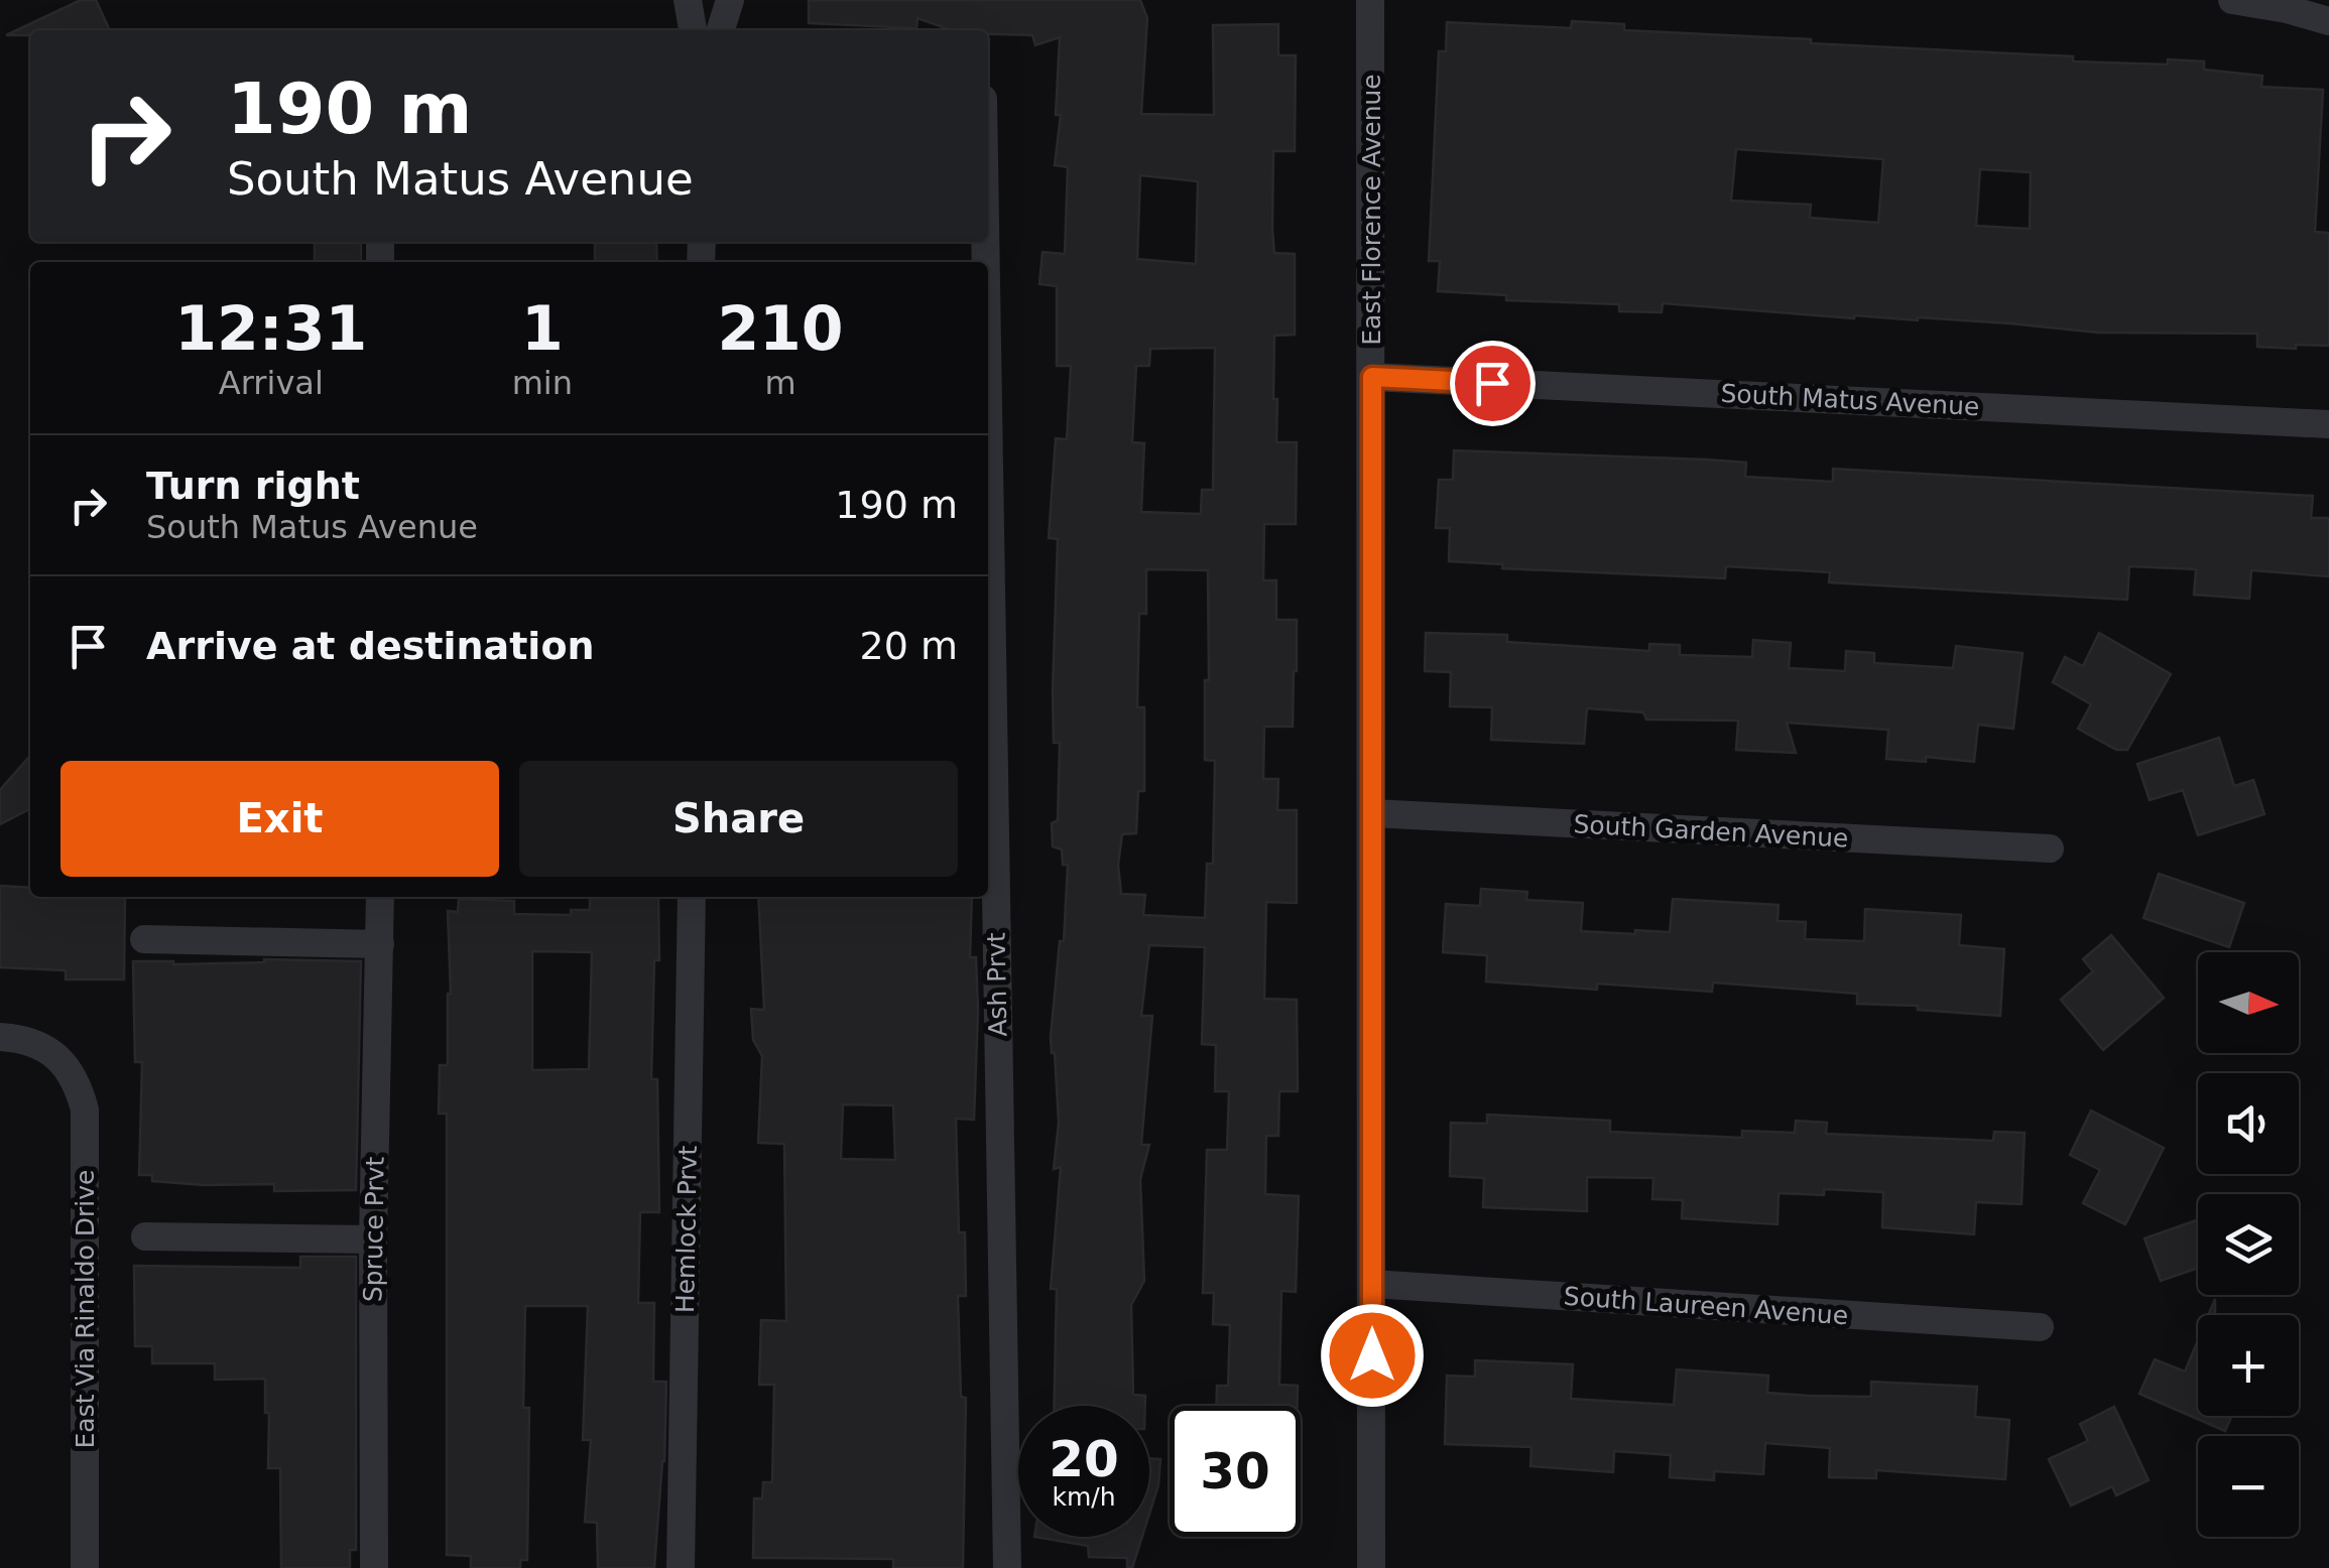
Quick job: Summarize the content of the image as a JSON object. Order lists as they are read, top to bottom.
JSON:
{
  "streets": {
    "street": [
      "East Florence Avenue",
      "South Matus Avenue",
      "South Garden Avenue",
      "Ash Prvt",
      "Spruce Prvt",
      "Hemlock Prvt",
      "South Laureen Avenue",
      "East Via Rinaldo Drive"
    ]
  },
  "crossings": [
    ["East Florence Avenue", "South Matus Avenue"],
    ["East Florence Avenue", "South Garden Avenue"],
    ["East Florence Avenue", "South Laureen Avenue"]
  ],
  "north": "right",
  "page": {
    "turn": ["190 m", "South Matus Avenue"],
    "eta": [
      "12:31",
      "Arrival",
      "1",
      "min",
      "210",
      "m"
    ],
    "list": [
      {
        "name": "Turn right",
        "note": "South Matus Avenue",
        "value": "190 m"
      },
      {
        "name": "Arrive at destination",
        "value": "20 m"
      }
    ],
    "buttons": ["Exit", "Share"],
    "map_buttons": ["+", "−"],
    "speed": "20 km/h",
    "limit": "30"
  }
}
